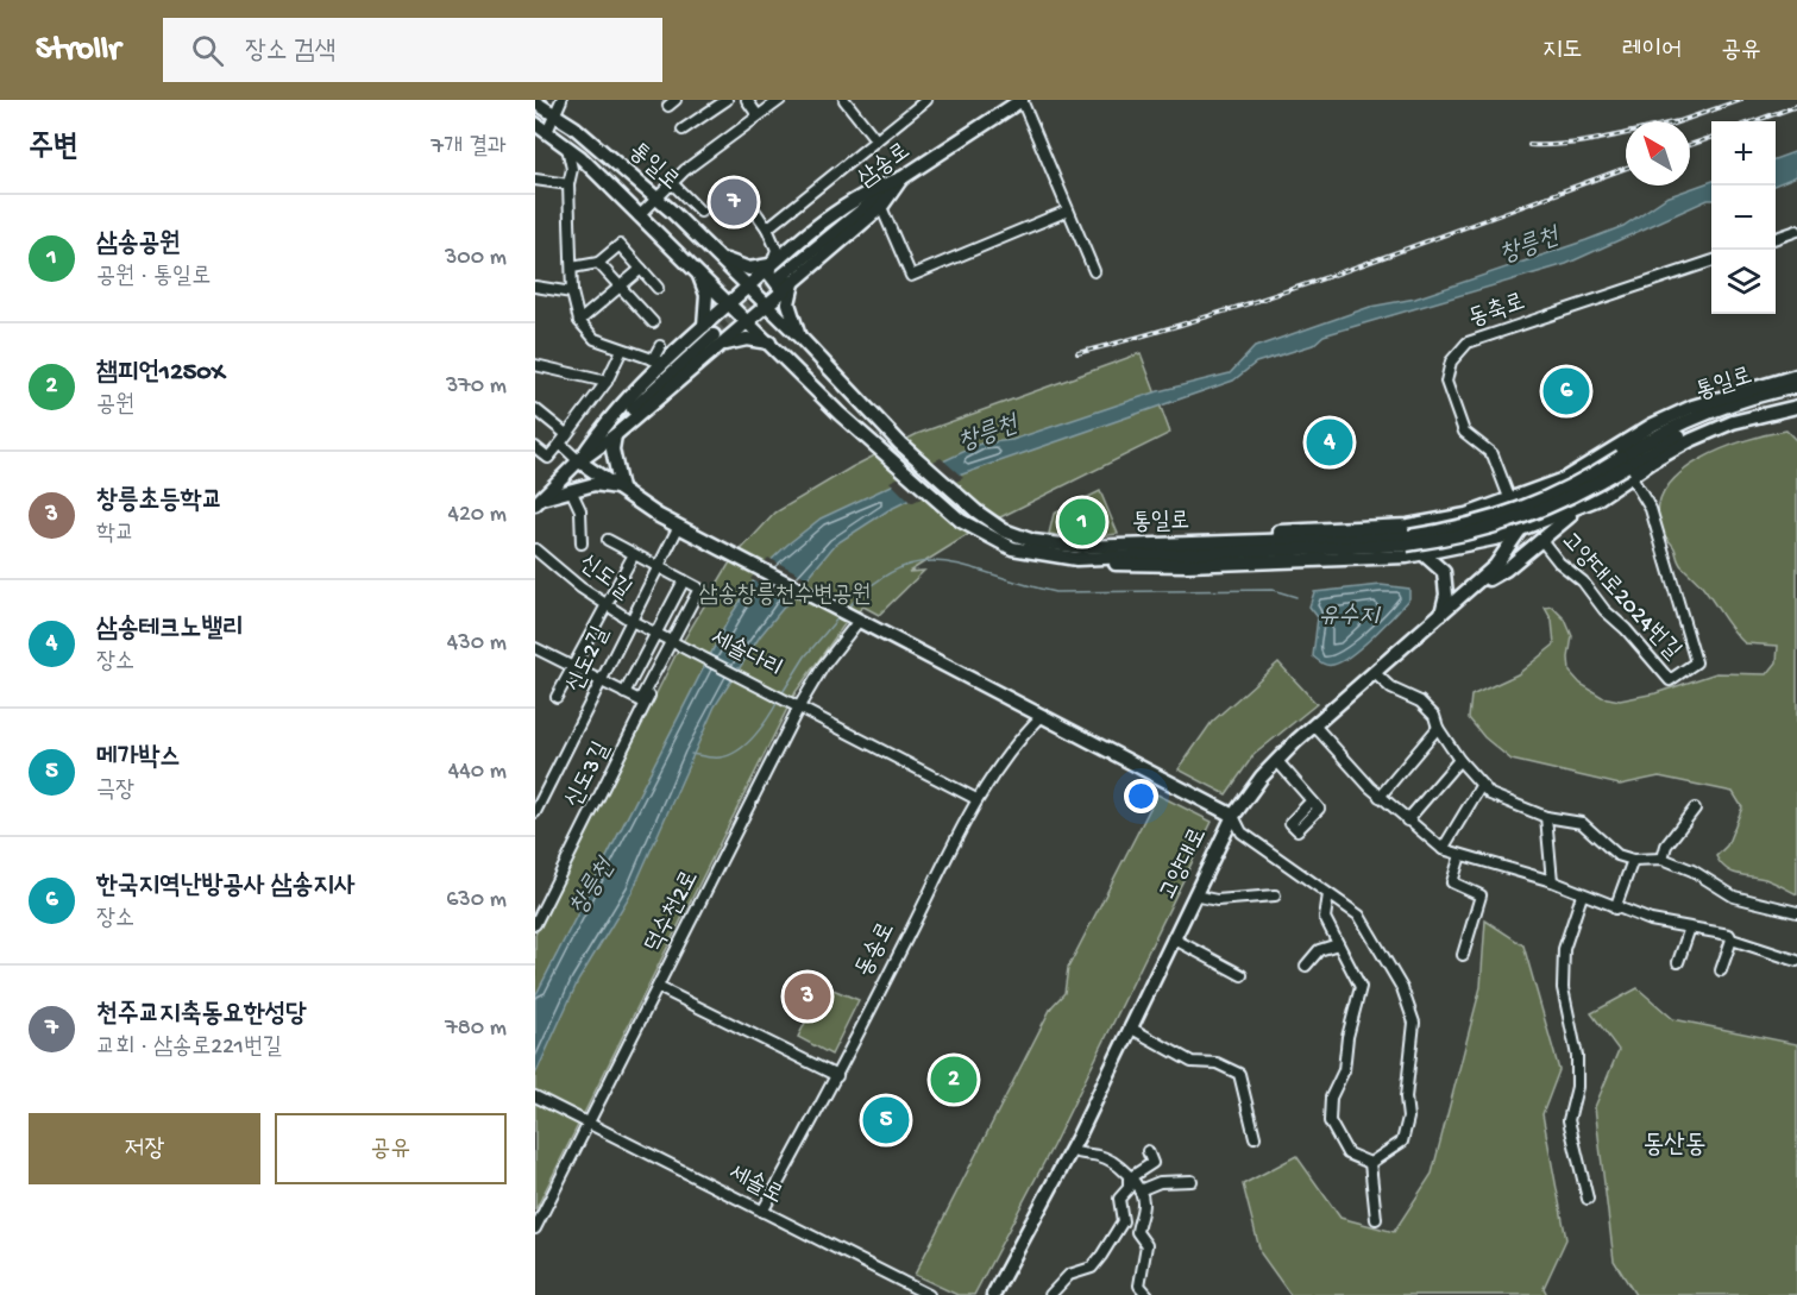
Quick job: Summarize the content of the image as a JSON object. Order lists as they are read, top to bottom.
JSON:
{
  "streets": {
    "main road": ["삼송로", "통일로", "고양대로"],
    "street": [
      "동축로",
      "신도길",
      "고양대로2024번길",
      "세솔다리",
      "신도2길",
      "신도3길",
      "덕수천2로",
      "동송로",
      "세솔로"
    ]
  },
  "crossings": [
    ["신도길", "세솔다리"],
    ["신도길", "신도2길"],
    ["신도길", "신도3길"],
    ["세솔다리", "신도3길"],
    ["세솔다리", "덕수천2로"],
    ["세솔다리", "동송로"],
    ["덕수천2로", "세솔로"],
    ["동송로", "세솔로"]
  ],
  "districts": ["동산동"],
  "water": ["창릉천", "유수지"],
  "parks": ["삼송창릉천수변공원"],
  "north": "top left",
  "page": {
    "header": "Strollr",
    "search": "장소 검색",
    "nav": ["지도", "레이어", "공유"],
    "heading": ["주변", "7개 결과"],
    "map_buttons": ["+", "−"],
    "pins": [
      "7",
      "6",
      "4",
      "1",
      "3",
      "2",
      "5"
    ],
    "list": [
      {
        "mark": "1",
        "name": "삼송공원",
        "note": "공원 · 통일로",
        "value": "300 m"
      },
      {
        "mark": "2",
        "name": "챔피언1250X",
        "note": "공원",
        "value": "370 m"
      },
      {
        "mark": "3",
        "name": "창릉초등학교",
        "note": "학교",
        "value": "420 m"
      },
      {
        "mark": "4",
        "name": "삼송테크노밸리",
        "note": "장소",
        "value": "430 m"
      },
      {
        "mark": "5",
        "name": "메가박스",
        "note": "극장",
        "value": "440 m"
      },
      {
        "mark": "6",
        "name": "한국지역난방공사 삼송지사",
        "note": "장소",
        "value": "630 m"
      },
      {
        "mark": "7",
        "name": "천주교지축동요한성당",
        "note": "교회 · 삼송로221번길",
        "value": "780 m"
      }
    ],
    "buttons": ["저장", "공유"]
  }
}
